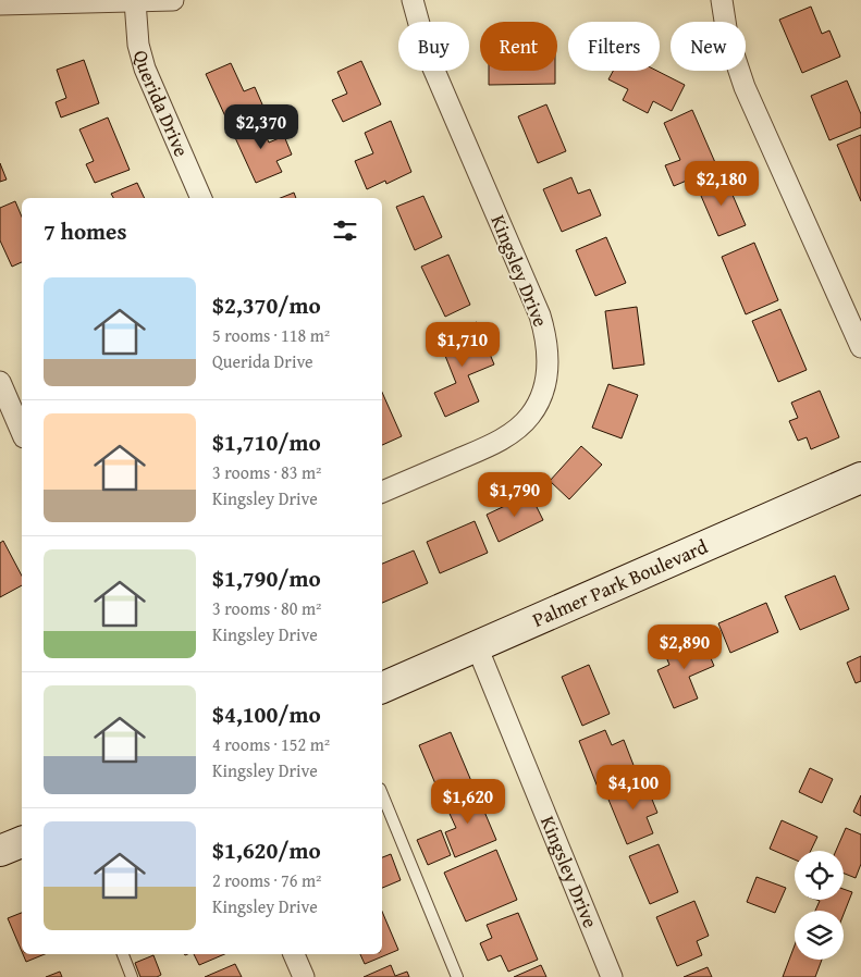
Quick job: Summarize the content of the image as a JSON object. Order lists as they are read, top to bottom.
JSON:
{
  "streets": {
    "main road": ["Palmer Park Boulevard"],
    "street": ["Querida Drive", "Kingsley Drive"]
  },
  "crossings": [
    ["Kingsley Drive", "Palmer Park Boulevard"]
  ],
  "page": {
    "chip": [
      "Buy",
      "Rent",
      "Filters",
      "New"
    ],
    "price": [
      "$2,370",
      "$2,180",
      "$1,710",
      "$1,790",
      "$2,890",
      "$4,100",
      "$1,620"
    ],
    "heading": "7 homes",
    "list": [
      {
        "name": "$2,370/mo",
        "note": "5 rooms · 118 m² · Querida Drive"
      },
      {
        "name": "$1,710/mo",
        "note": "3 rooms · 83 m² · Kingsley Drive"
      },
      {
        "name": "$1,790/mo",
        "note": "3 rooms · 80 m² · Kingsley Drive"
      },
      {
        "name": "$4,100/mo",
        "note": "4 rooms · 152 m² · Kingsley Drive"
      },
      {
        "name": "$1,620/mo",
        "note": "2 rooms · 76 m² · Kingsley Drive"
      }
    ]
  }
}
